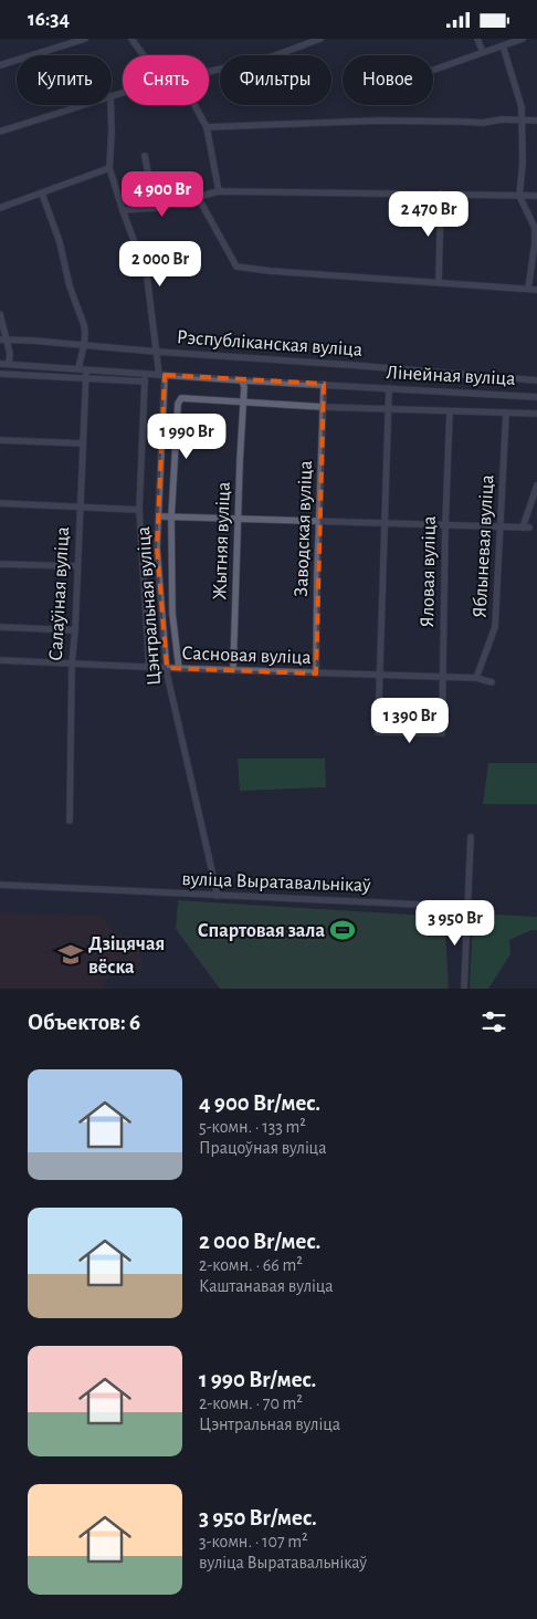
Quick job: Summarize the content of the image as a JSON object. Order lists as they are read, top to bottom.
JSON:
{
  "streets": {
    "street": [
      "Рэспубліканская вуліца",
      "Лінейная вуліца",
      "Заводская вуліца",
      "Жытняя вуліца",
      "Яблыневая вуліца",
      "Яловая вуліца",
      "Салаўіная вуліца",
      "Цэнтральная вуліца",
      "Сасновая вуліца",
      "вуліца Выратавальнікаў"
    ]
  },
  "crossings": [
    ["Рэспубліканская вуліца", "Цэнтральная вуліца"],
    ["Лінейная вуліца", "Заводская вуліца"],
    ["Лінейная вуліца", "Жытняя вуліца"],
    ["Лінейная вуліца", "Салаўіная вуліца"],
    ["Лінейная вуліца", "Цэнтральная вуліца"],
    ["Заводская вуліца", "Сасновая вуліца"],
    ["Жытняя вуліца", "Сасновая вуліца"],
    ["Яблыневая вуліца", "Сасновая вуліца"],
    ["Яловая вуліца", "Сасновая вуліца"],
    ["Салаўіная вуліца", "Цэнтральная вуліца"],
    ["Салаўіная вуліца", "Сасновая вуліца"],
    ["Цэнтральная вуліца", "Сасновая вуліца"],
    ["Цэнтральная вуліца", "вуліца Выратавальнікаў"]
  ],
  "places": {
    "sports": ["Спартовая зала"],
    "school or university": ["Дзіцячая вёска"]
  },
  "page": {
    "status": "16:34",
    "chip": [
      "Купить",
      "Снять",
      "Фильтры",
      "Новое"
    ],
    "price": [
      "4 900 Br",
      "2 470 Br",
      "2 000 Br",
      "1 990 Br",
      "1 390 Br",
      "3 950 Br"
    ],
    "heading": "Объектов: 6",
    "list": [
      {
        "name": "4 900 Br/мес.",
        "note": "5-комн. · 133 m² · Працоўная вуліца"
      },
      {
        "name": "2 000 Br/мес.",
        "note": "2-комн. · 66 m² · Каштанавая вуліца"
      },
      {
        "name": "1 990 Br/мес.",
        "note": "2-комн. · 70 m² · Цэнтральная вуліца"
      },
      {
        "name": "3 950 Br/мес.",
        "note": "3-комн. · 107 m² · вуліца Выратавальнікаў"
      }
    ]
  }
}
